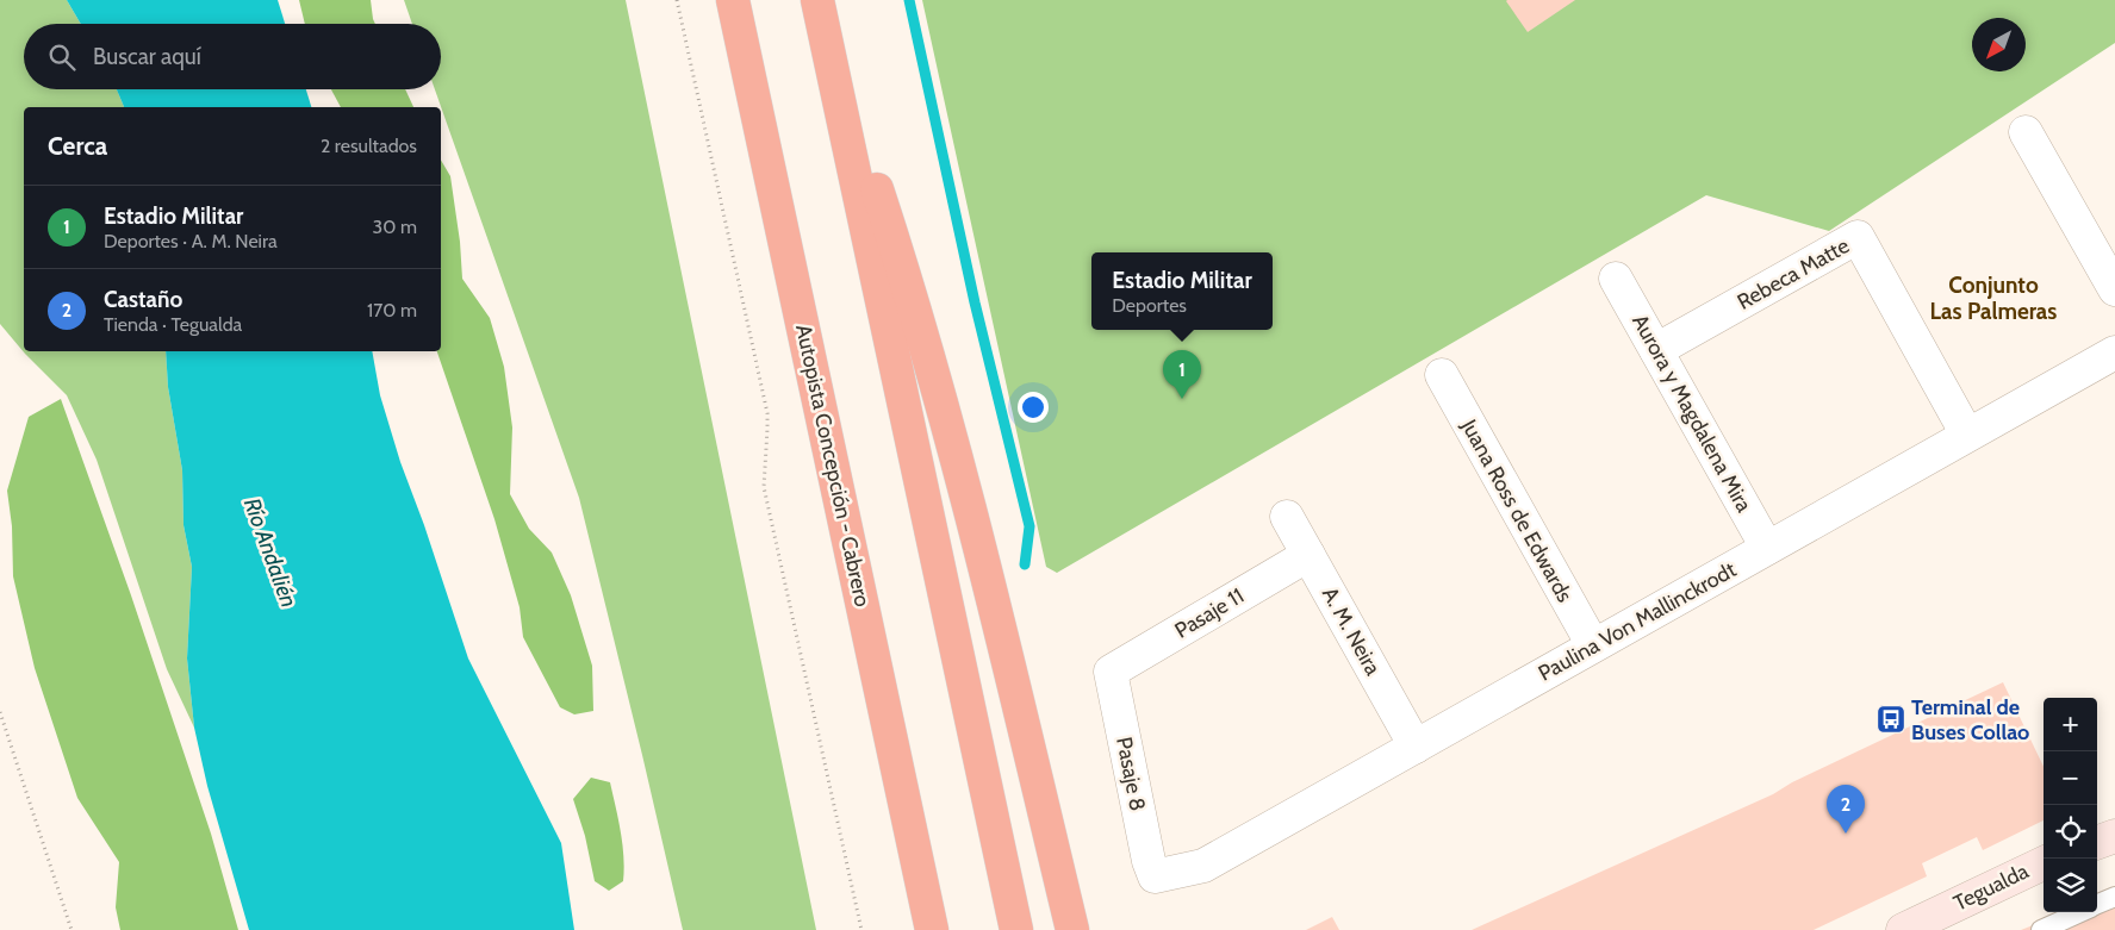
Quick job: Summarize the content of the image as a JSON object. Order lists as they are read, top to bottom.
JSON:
{
  "streets": {
    "highway": ["Autopista Concepción - Cabrero"],
    "street": [
      "Rebeca Matte",
      "Aurora y Magdalena Mira",
      "Juana Ross de Edwards",
      "Pasaje 11",
      "Paulina Von Mallinckrodt",
      "A. M. Neira",
      "Pasaje 8",
      "Tegualda"
    ]
  },
  "crossings": [
    ["Rebeca Matte", "Aurora y Magdalena Mira"],
    ["Rebeca Matte", "Paulina Von Mallinckrodt"],
    ["Aurora y Magdalena Mira", "Paulina Von Mallinckrodt"],
    ["Juana Ross de Edwards", "Paulina Von Mallinckrodt"],
    ["Pasaje 11", "A. M. Neira"],
    ["Pasaje 11", "Pasaje 8"],
    ["Paulina Von Mallinckrodt", "A. M. Neira"],
    ["Paulina Von Mallinckrodt", "Pasaje 8"]
  ],
  "districts": ["Conjunto Las Palmeras"],
  "water": ["Río Andalién"],
  "places": {
    "bus stop": ["Terminal de Buses Collao"]
  },
  "north": "bottom left",
  "page": {
    "search": "Buscar aquí",
    "heading": ["Cerca", "2 resultados"],
    "list": [
      {
        "mark": "1",
        "name": "Estadio Militar",
        "note": "Deportes · A. M. Neira",
        "value": "30 m"
      },
      {
        "mark": "2",
        "name": "Castaño",
        "note": "Tienda · Tegualda",
        "value": "170 m"
      }
    ],
    "popup": ["Estadio Militar", "Deportes"],
    "pins": ["1", "2"],
    "map_buttons": ["+", "−"]
  }
}
